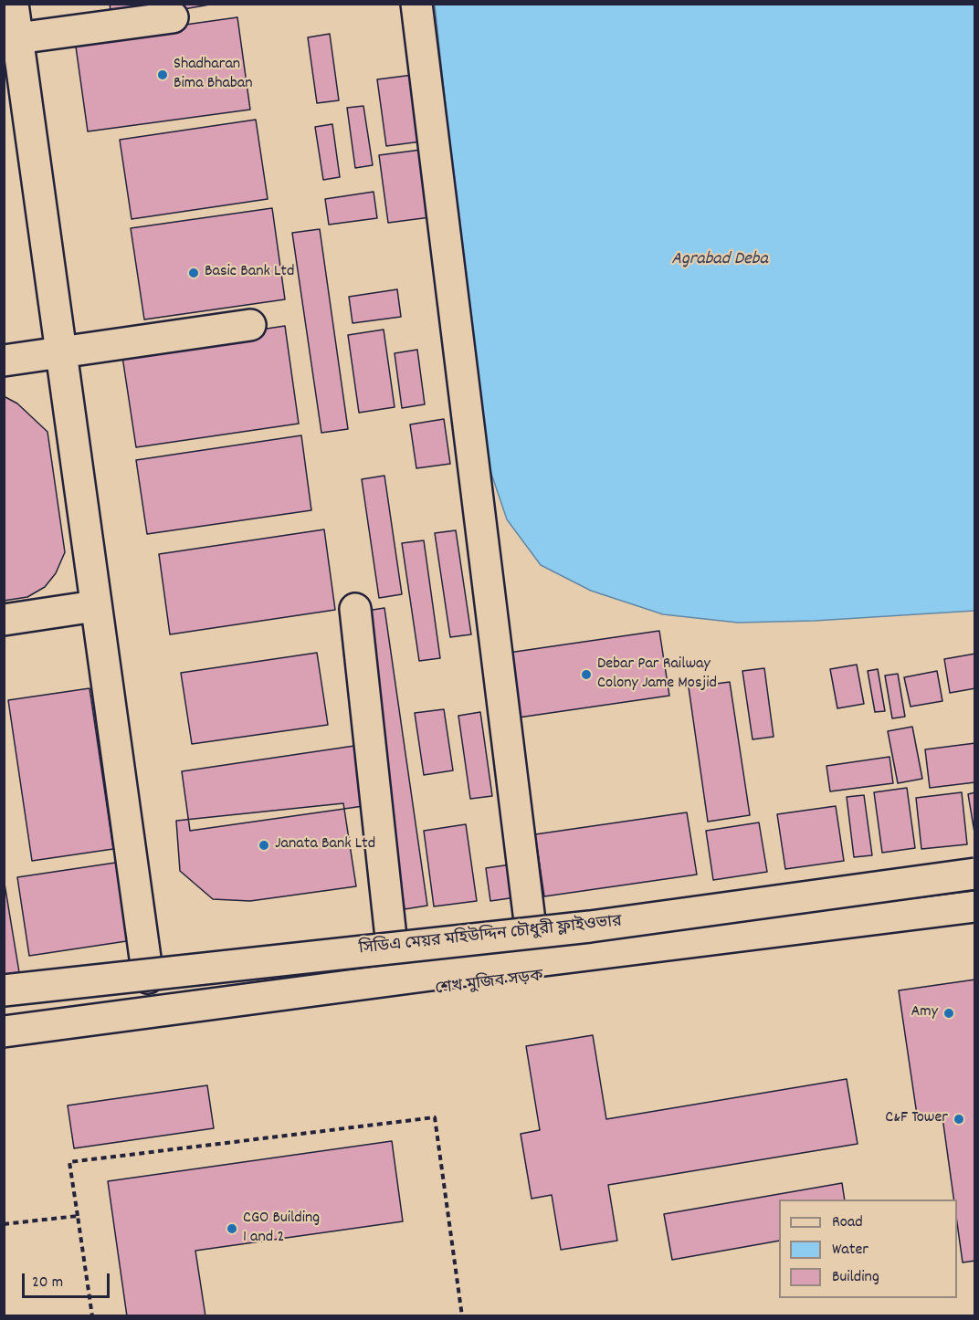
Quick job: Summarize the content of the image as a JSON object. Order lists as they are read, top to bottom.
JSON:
{
  "streets": {
    "main road": ["সিডিএ মেয়র মহিউদ্দিন চৌধুরী ফ্লাইওভার", "শেখ মুজিব সড়ক"]
  },
  "water": ["Agrabad Deba"],
  "places": [
    "Shadharan Bima Bhaban",
    "Basic Bank Ltd",
    "Debar Par Railway Colony Jame Mosjid",
    "Janata Bank Ltd",
    "Amy",
    "C&F Tower",
    "CGO Building 1 and 2"
  ],
  "legend": ["Road", "Water", "Building"],
  "scale_bar": "20 m"
}
